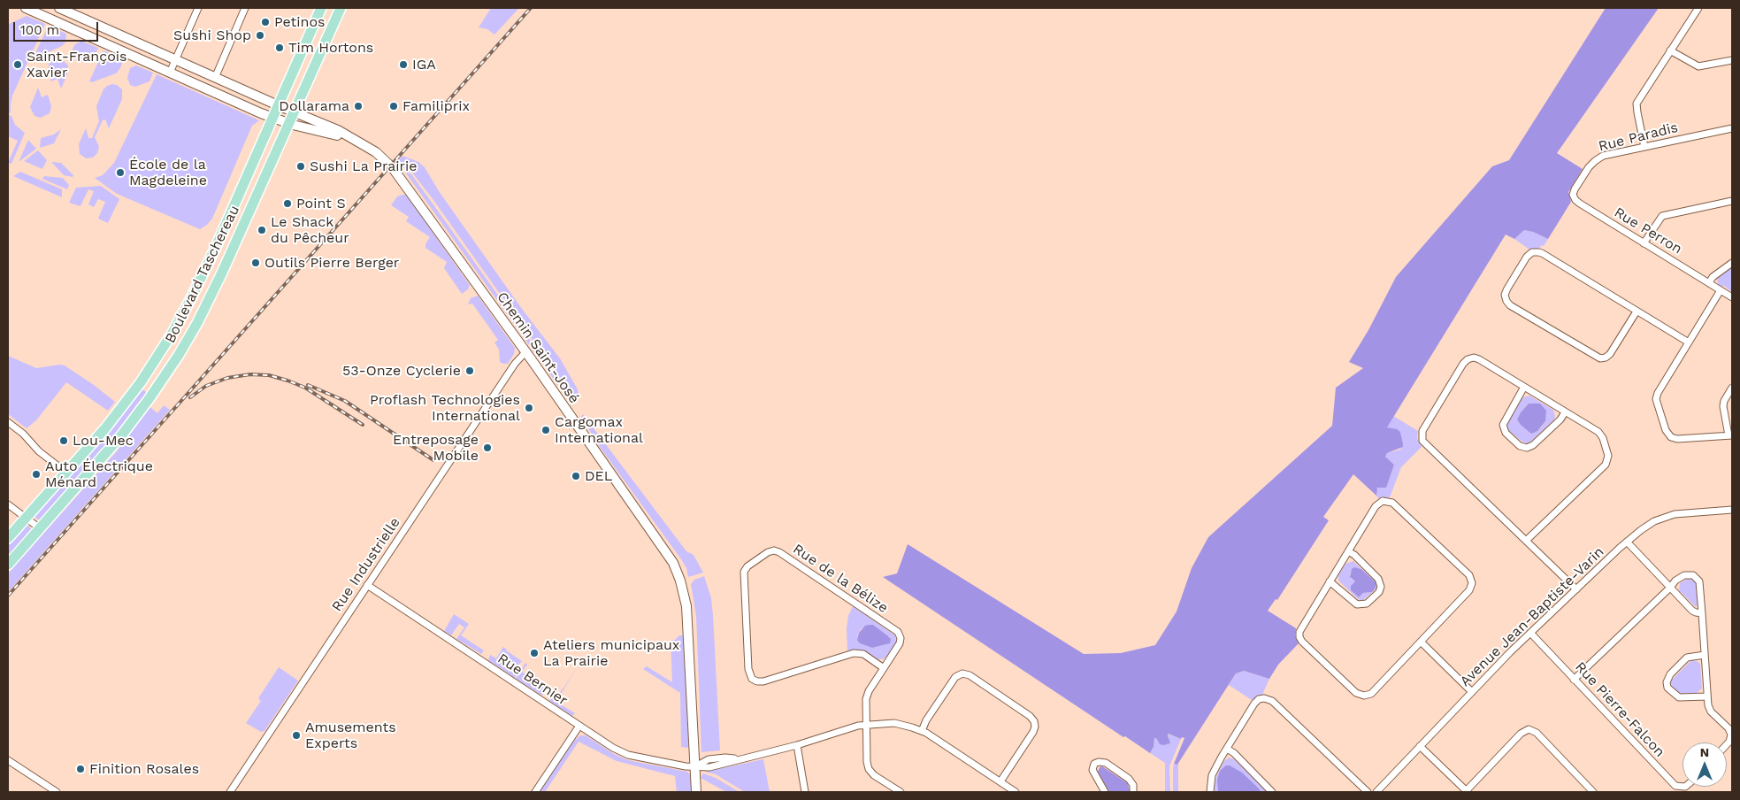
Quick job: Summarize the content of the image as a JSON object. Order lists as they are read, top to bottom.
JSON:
{
  "streets": {
    "main road": ["Boulevard Taschereau"],
    "street": [
      "Rue Paradis",
      "Rue Perron",
      "Chemin Saint-José",
      "Rue Industrielle",
      "Rue de la Bélize",
      "Avenue Jean-Baptiste-Varin",
      "Rue Bernier",
      "Rue Pierre-Falcon"
    ]
  },
  "crossings": [
    ["Rue Paradis", "Rue Perron"],
    ["Boulevard Taschereau", "Chemin Saint-José"],
    ["Chemin Saint-José", "Rue Industrielle"],
    ["Chemin Saint-José", "Rue Bernier"],
    ["Rue Industrielle", "Rue Bernier"],
    ["Rue de la Bélize", "Rue Bernier"],
    ["Avenue Jean-Baptiste-Varin", "Rue Pierre-Falcon"]
  ],
  "places": [
    "Petinos",
    "Sushi Shop",
    "Tim Hortons",
    "Saint-François Xavier",
    "IGA",
    "Dollarama",
    "Familiprix",
    "Sushi La Prairie",
    "École de la Magdeleine",
    "Point S",
    "Le Shack du Pêcheur",
    "Outils Pierre Berger",
    "53-Onze Cyclerie",
    "Proflash Technologies International",
    "Cargomax International",
    "Lou-Mec",
    "Entreposage Mobile",
    "Auto Électrique Ménard",
    "DEL",
    "Ateliers municipaux La Prairie",
    "Amusements Experts",
    "Finition Rosales"
  ],
  "scale_bar": "100 m",
  "north": "top"
}
